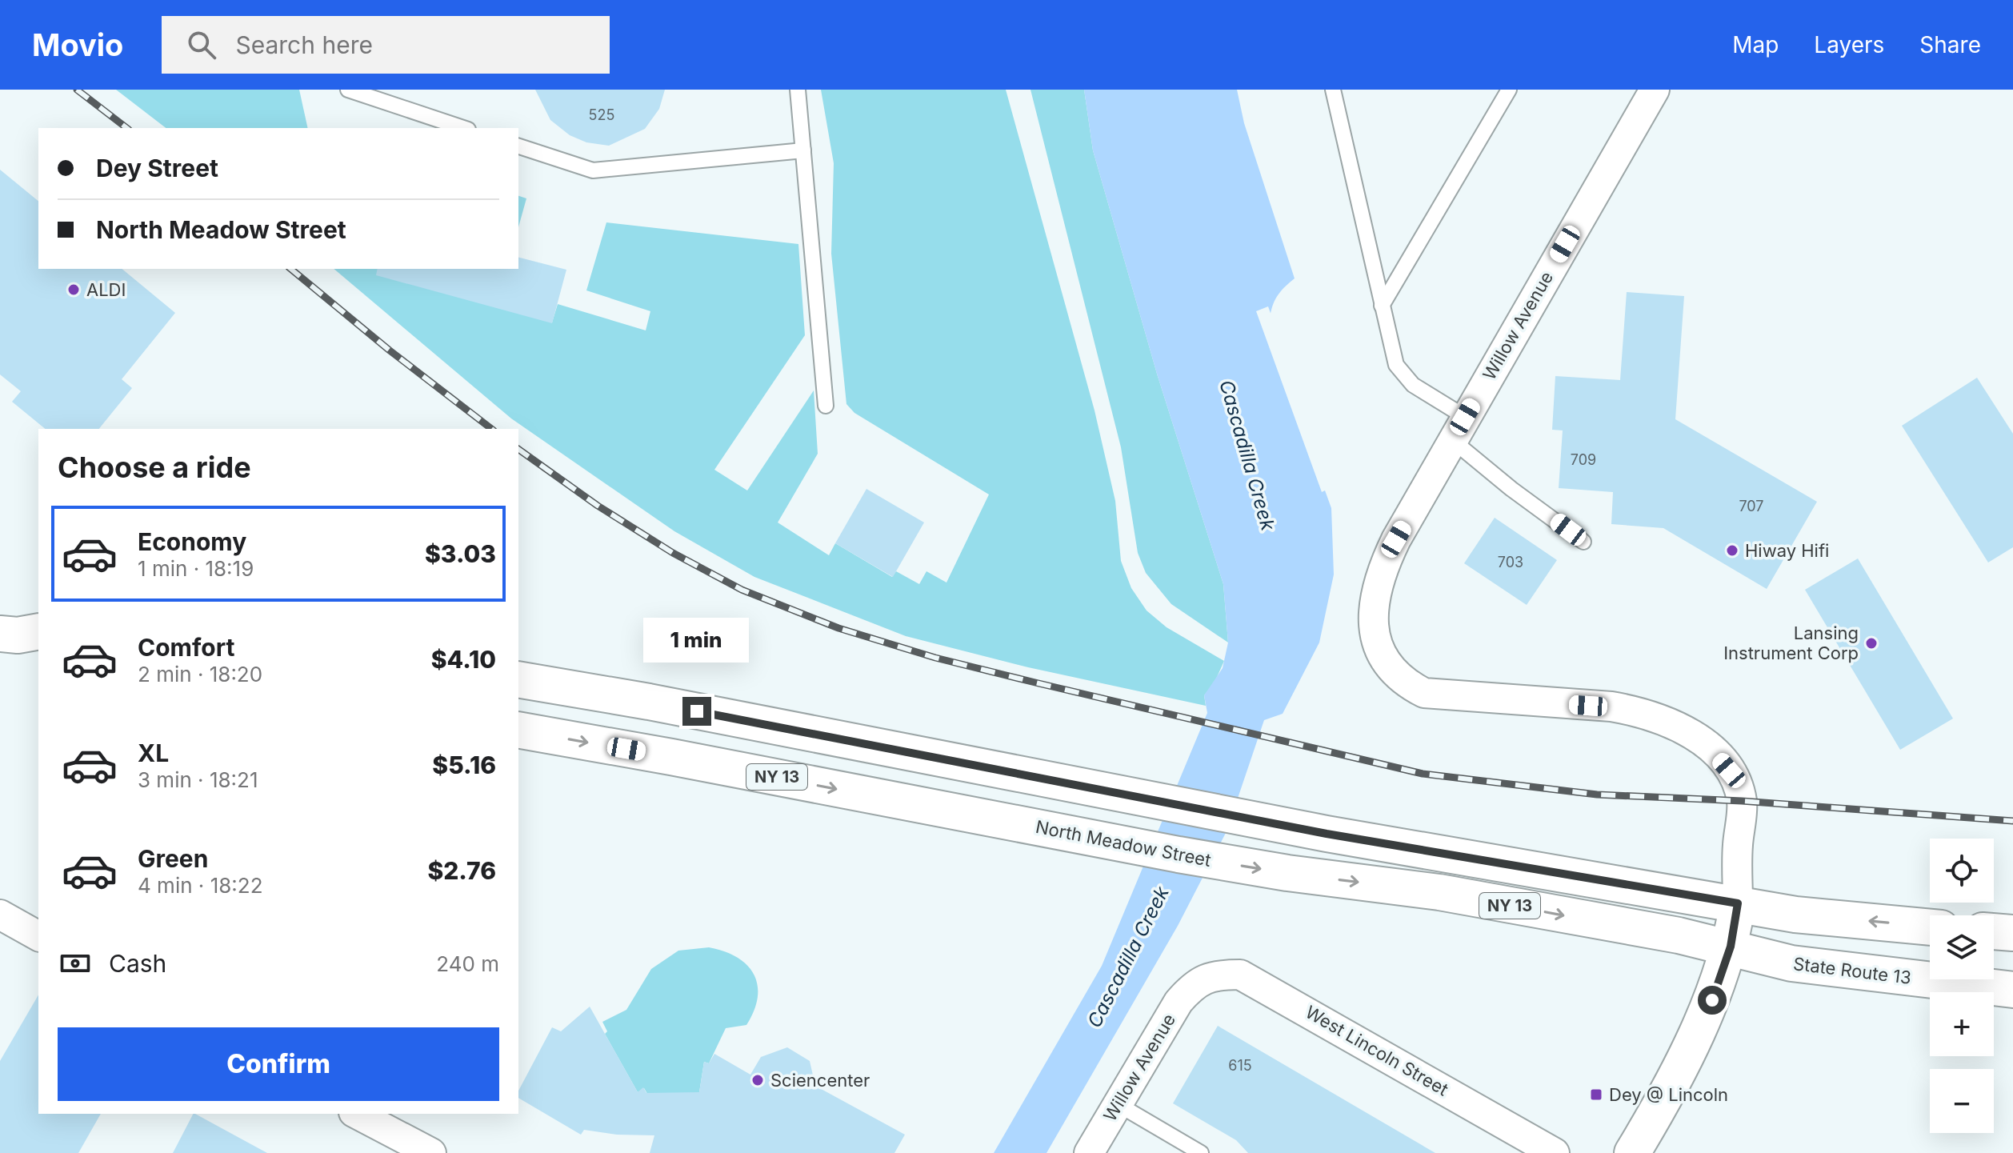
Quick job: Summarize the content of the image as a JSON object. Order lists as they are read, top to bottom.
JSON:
{
  "streets": {
    "main road": ["NY 13", "North Meadow Street", "State Route 13"],
    "street": ["Willow Avenue", "West Lincoln Street"]
  },
  "crossings": [
    ["Willow Avenue", "NY 13"],
    ["Willow Avenue", "West Lincoln Street"],
    ["North Meadow Street", "State Route 13"]
  ],
  "water": ["Cascadilla Creek"],
  "places": {
    "other": [
      "ALDI",
      "Hiway Hifi",
      "Lansing Instrument Corp",
      "Sciencenter"
    ],
    "transit": ["Dey @ Lincoln"]
  },
  "house_numbers": [
    "525",
    "709",
    "707",
    "703",
    "615"
  ],
  "page": {
    "header": "Movio",
    "search": "Search here",
    "nav": ["Map", "Layers", "Share"],
    "banner": ["Dey Street", "North Meadow Street"],
    "heading": "Choose a ride",
    "list": [
      {
        "name": "Economy",
        "note": "1 min · 18:19",
        "value": "$3.03"
      },
      {
        "name": "Comfort",
        "note": "2 min · 18:20",
        "value": "$4.10"
      },
      {
        "name": "XL",
        "note": "3 min · 18:21",
        "value": "$5.16"
      },
      {
        "name": "Green",
        "note": "4 min · 18:22",
        "value": "$2.76"
      }
    ],
    "bubble": "1 min",
    "map_buttons": ["+", "−"],
    "pay": ["Cash", "240 m"],
    "buttons": "Confirm"
  }
}
